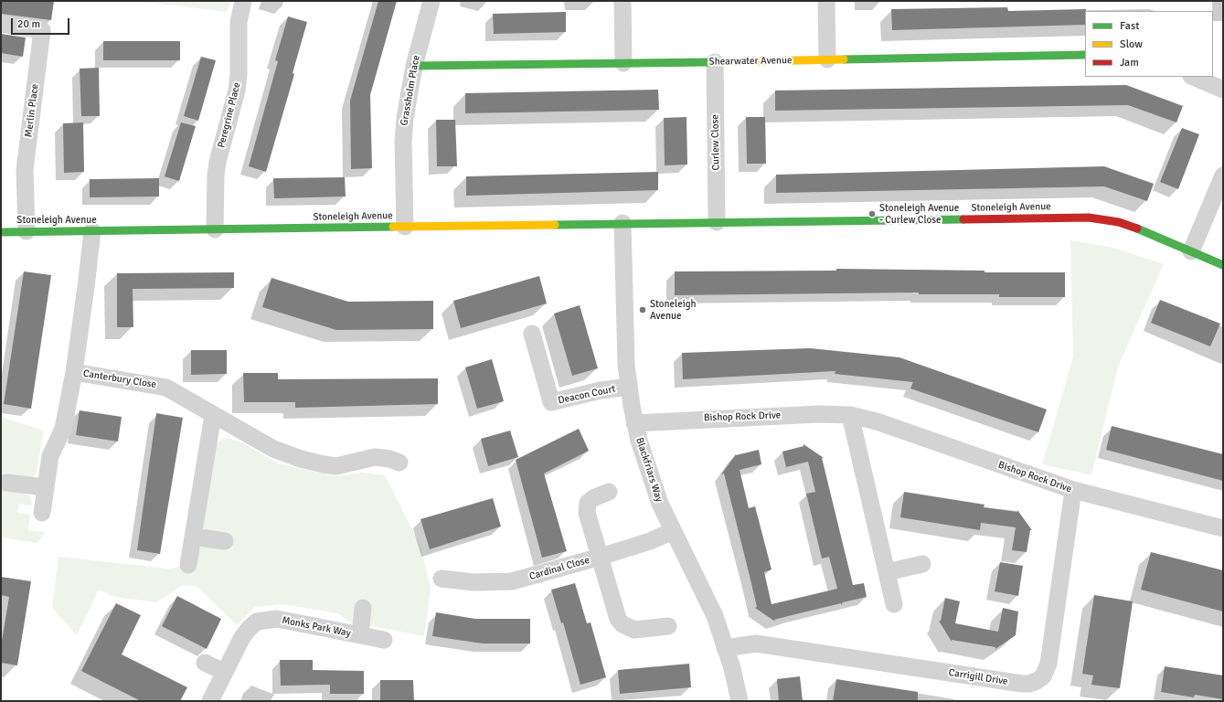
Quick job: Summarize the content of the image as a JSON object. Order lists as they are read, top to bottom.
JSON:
{
  "streets": {
    "street": [
      "Shearwater Avenue",
      "Grassholm Place",
      "Merlin Place",
      "Peregrine Place",
      "Curlew Close",
      "Stoneleigh Avenue",
      "Canterbury Close",
      "Deacon Court",
      "Bishop Rock Drive",
      "Blackfriars Way",
      "Cardinal Close",
      "Monks Park Way",
      "Carrigill Drive"
    ]
  },
  "crossings": [
    ["Shearwater Avenue", "Grassholm Place"],
    ["Shearwater Avenue", "Curlew Close"],
    ["Grassholm Place", "Stoneleigh Avenue"],
    ["Merlin Place", "Stoneleigh Avenue"],
    ["Peregrine Place", "Stoneleigh Avenue"],
    ["Curlew Close", "Stoneleigh Avenue"],
    ["Stoneleigh Avenue", "Canterbury Close"],
    ["Stoneleigh Avenue", "Blackfriars Way"],
    ["Deacon Court", "Blackfriars Way"],
    ["Bishop Rock Drive", "Blackfriars Way"],
    ["Bishop Rock Drive", "Carrigill Drive"],
    ["Blackfriars Way", "Cardinal Close"],
    ["Blackfriars Way", "Carrigill Drive"]
  ],
  "places": ["Stoneleigh Avenue - Curlew Close", "Stoneleigh Avenue"],
  "legend": ["Fast", "Slow", "Jam"],
  "scale_bar": "20 m"
}
